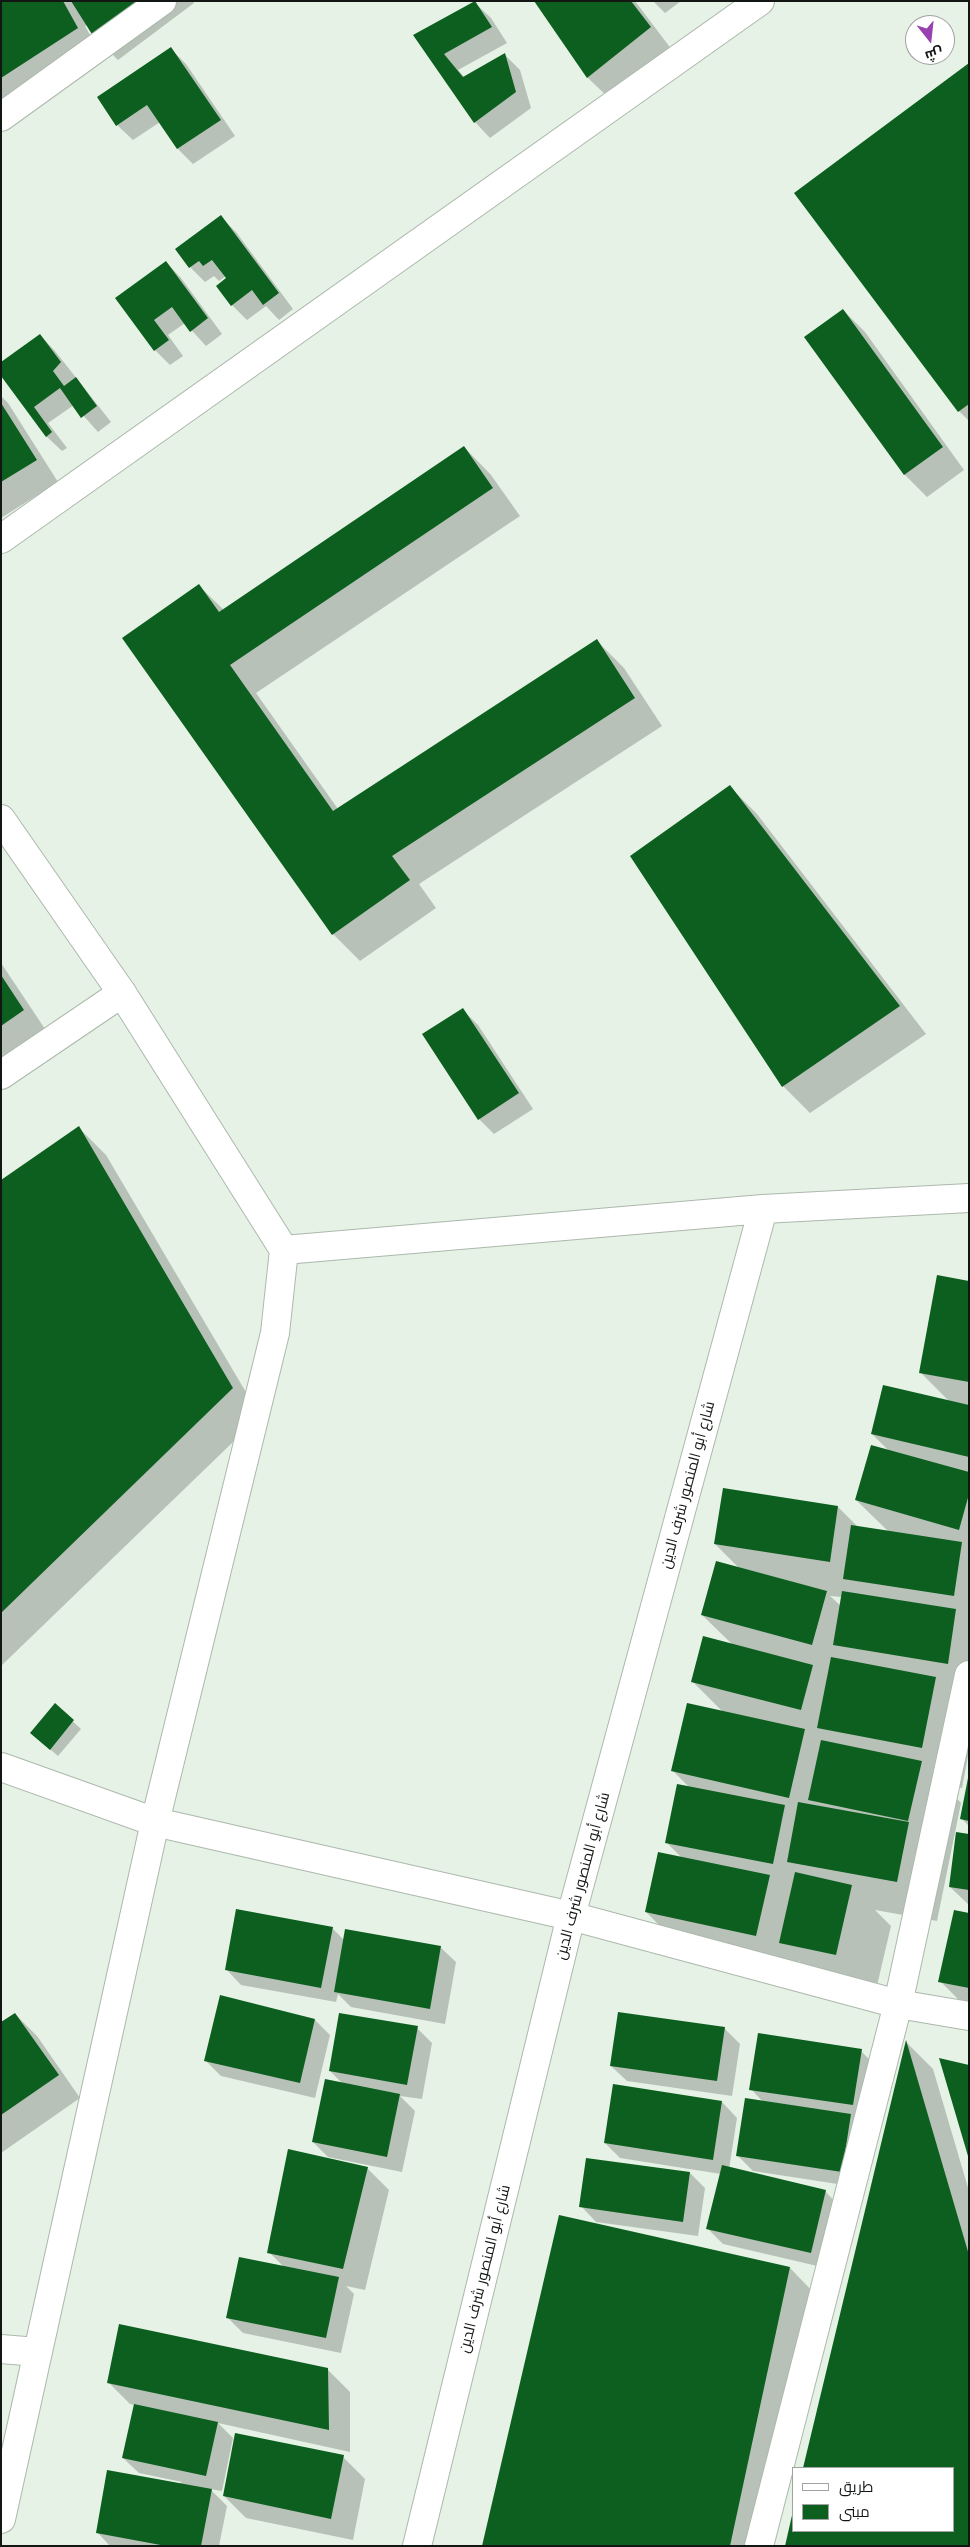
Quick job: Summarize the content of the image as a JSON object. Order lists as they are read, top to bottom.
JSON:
{
  "streets": {
    "street": ["شارع أبو المنصور شرف الدين"]
  },
  "legend": ["طريق", "مبنى"],
  "north": "bottom"
}
